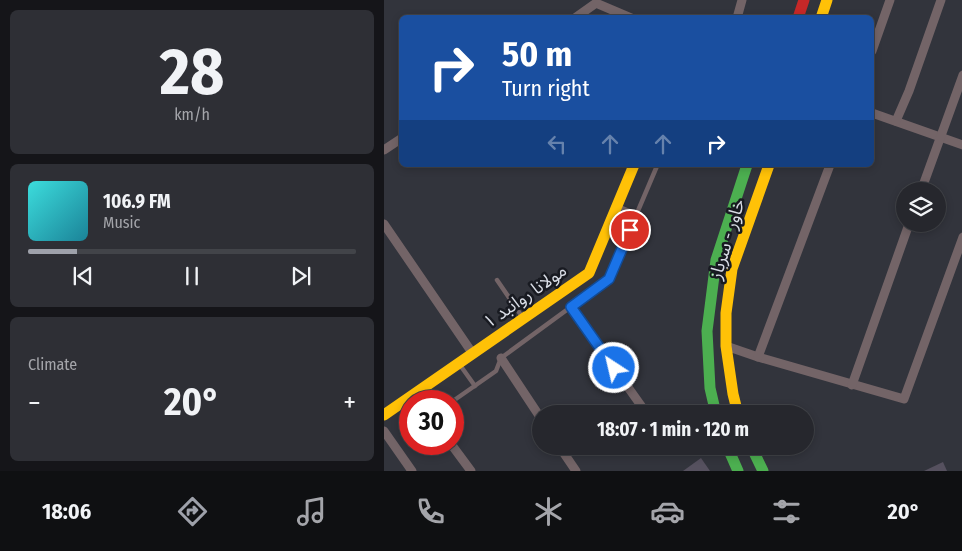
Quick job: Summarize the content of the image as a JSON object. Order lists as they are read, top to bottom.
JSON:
{
  "streets": {
    "street": ["خاور - سرباز", "مولانا روانبد ۱"]
  },
  "page": {
    "tile": [
      ["28", "km/h"],
      "Climate"
    ],
    "turn": ["50 m", "Turn right"],
    "song": ["106.9 FM", "Music"],
    "heat": ["−", "20°", "+"],
    "limit": "30",
    "trip": "18:07 · 1 min · 120 m",
    "tabs": ["18:06", "20°"]
  }
}
